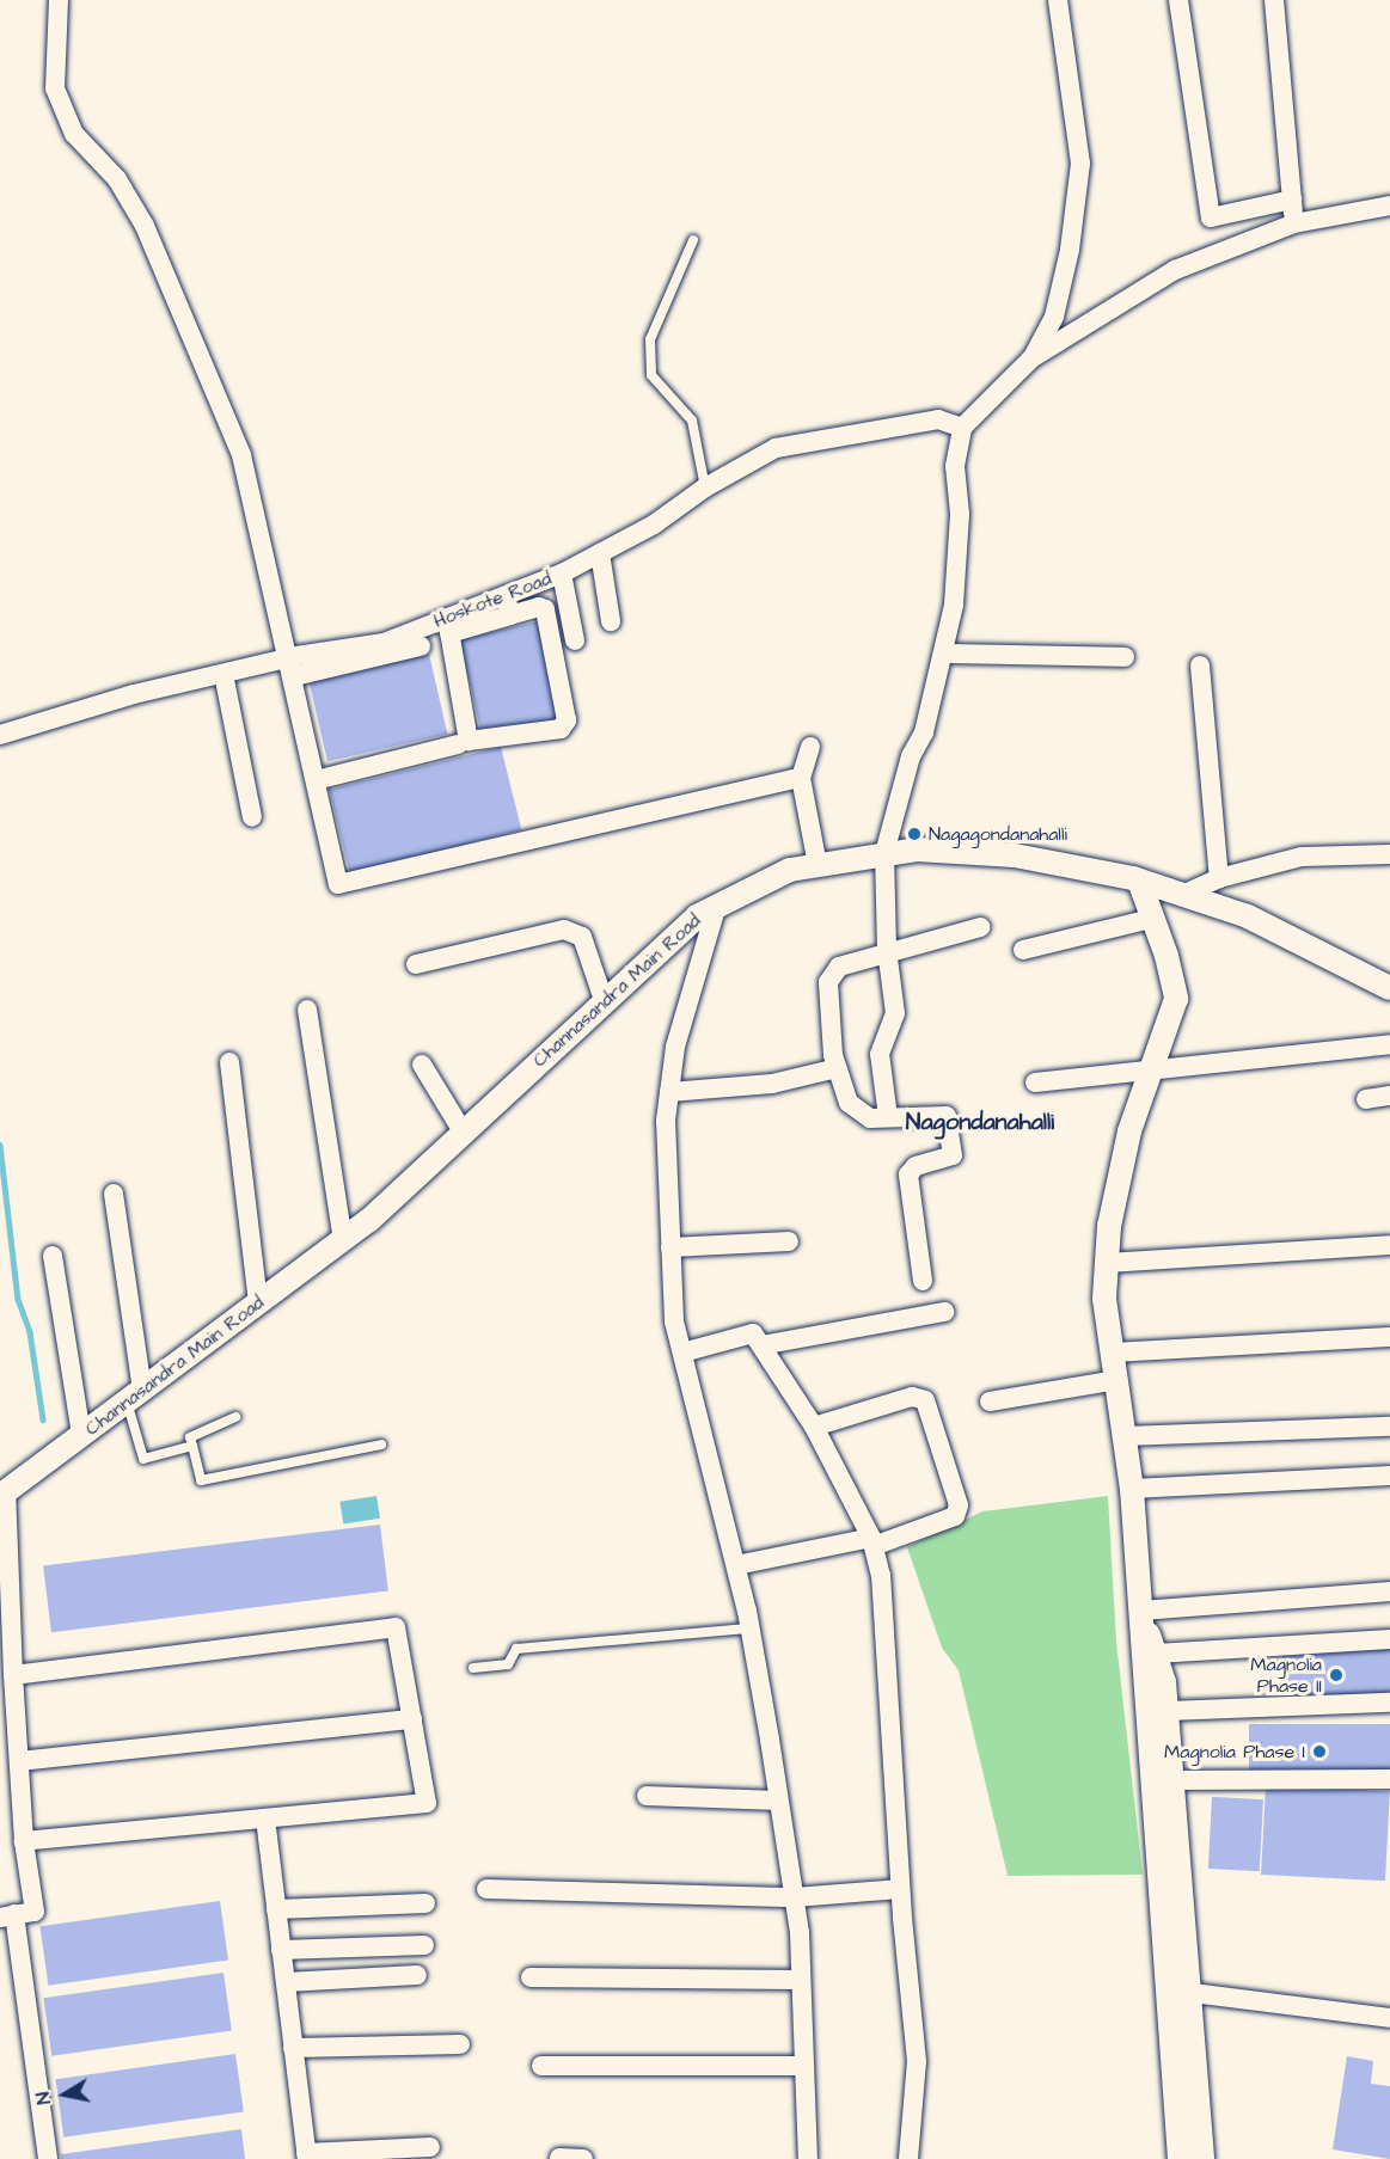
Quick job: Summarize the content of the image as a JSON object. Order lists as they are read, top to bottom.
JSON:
{
  "streets": {
    "street": ["Hoskote Road", "Channasandra Main Road"]
  },
  "districts": ["Nagondanahalli"],
  "places": ["Nagagondanahalli", "Magnolia Phase II", "Magnolia Phase I"],
  "north": "left"
}
